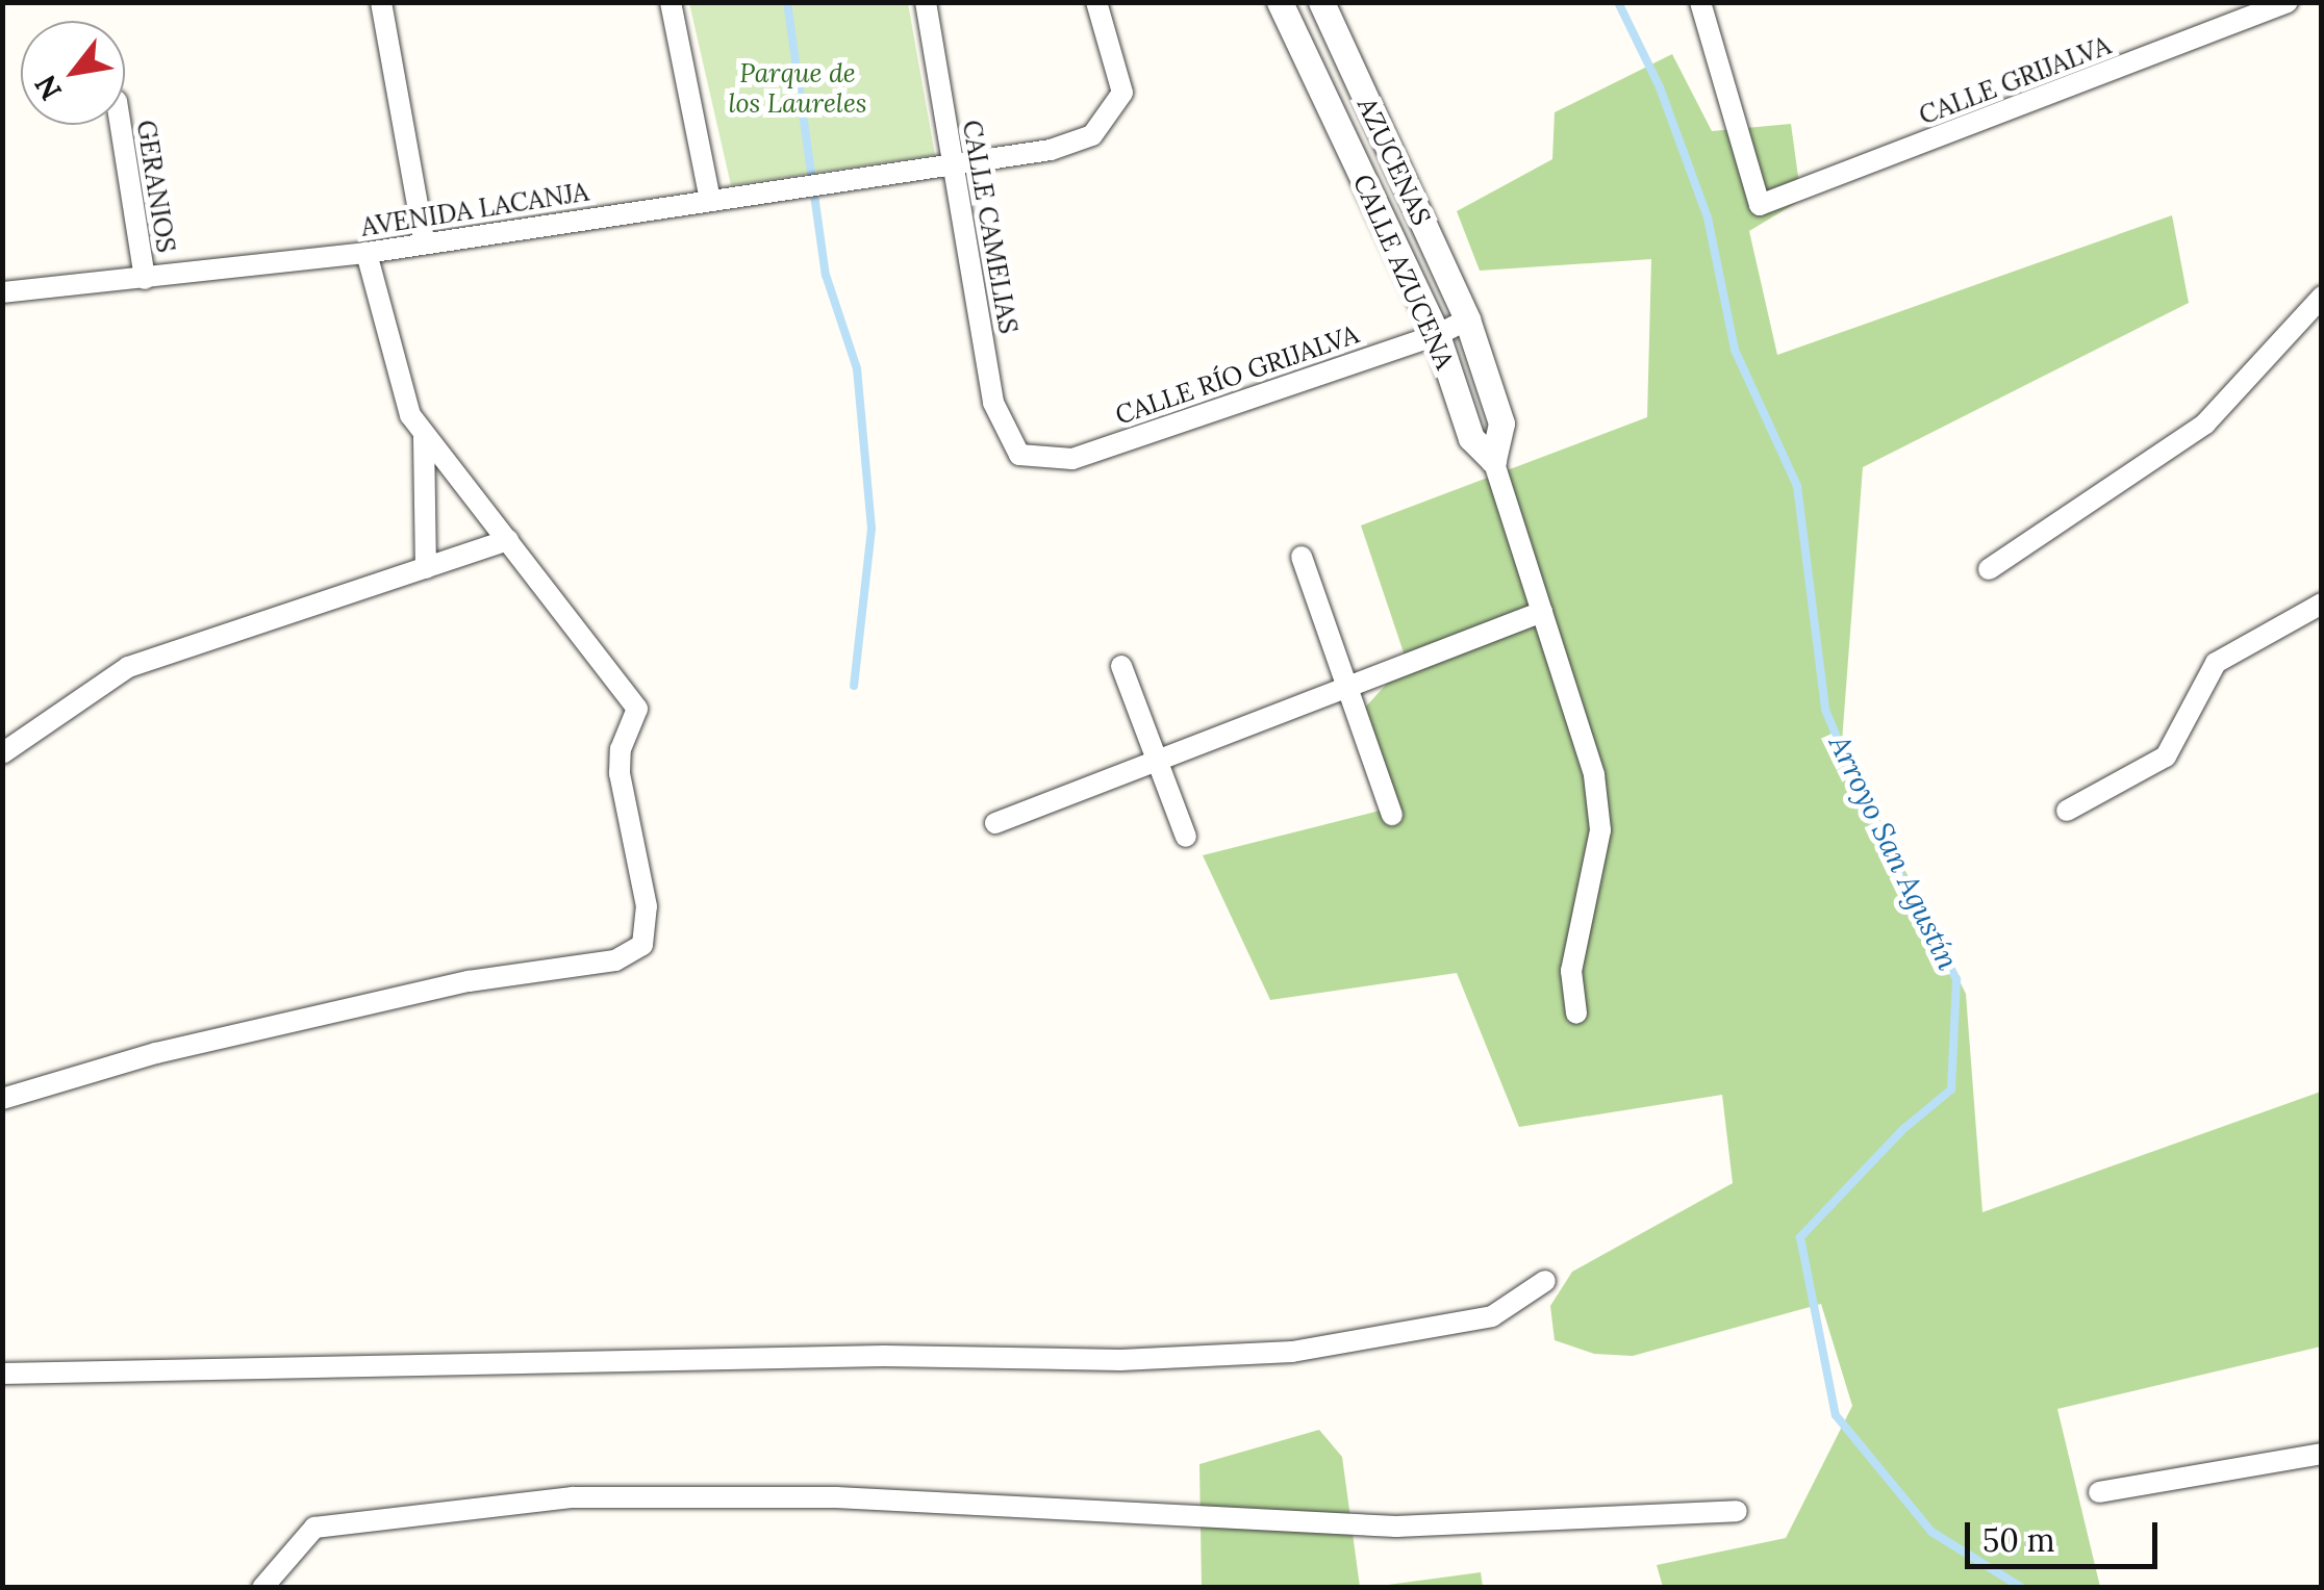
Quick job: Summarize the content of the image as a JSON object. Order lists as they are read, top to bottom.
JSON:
{
  "streets": {
    "street": [
      "CALLE GRIJALVA",
      "AZUCENAS",
      "GERANIOS",
      "AVENIDA LACANJA",
      "CALLE CAMELIAS",
      "CALLE AZUCENA",
      "CALLE RÍO GRIJALVA"
    ]
  },
  "crossings": [
    ["AZUCENAS", "CALLE AZUCENA"],
    ["AZUCENAS", "CALLE RÍO GRIJALVA"],
    ["GERANIOS", "AVENIDA LACANJA"],
    ["AVENIDA LACANJA", "CALLE CAMELIAS"],
    ["CALLE CAMELIAS", "CALLE RÍO GRIJALVA"],
    ["CALLE AZUCENA", "CALLE RÍO GRIJALVA"]
  ],
  "water": ["Arroyo San Agustín"],
  "parks": ["Parque de los Laureles"],
  "scale_bar": "50 m",
  "north": "bottom left"
}
